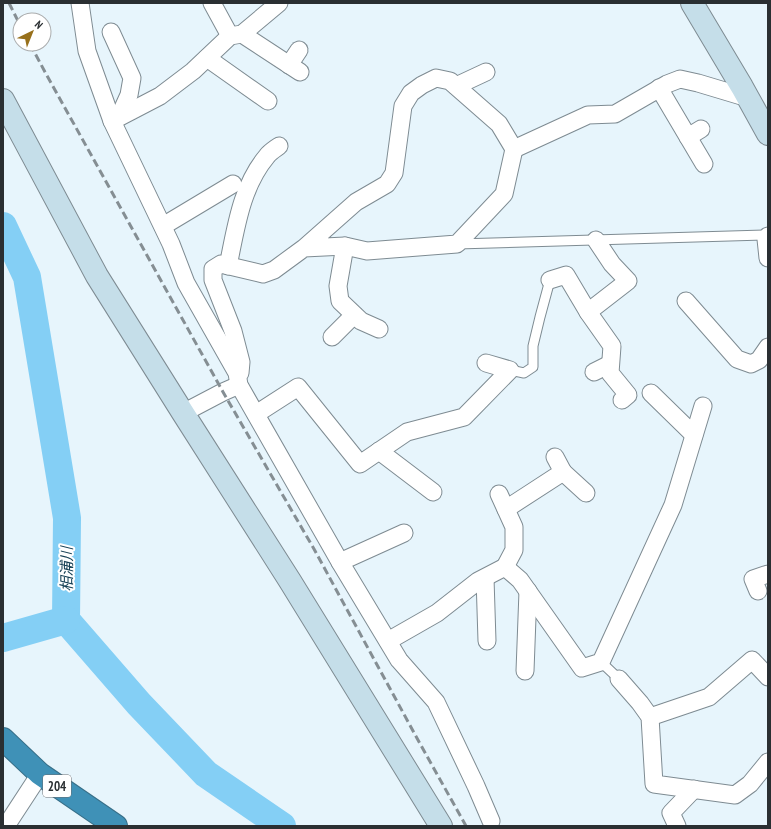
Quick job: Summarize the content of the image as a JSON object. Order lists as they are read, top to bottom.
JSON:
{
  "streets": {
    "highway": ["204"]
  },
  "water": ["相浦川"],
  "north": "top right"
}
